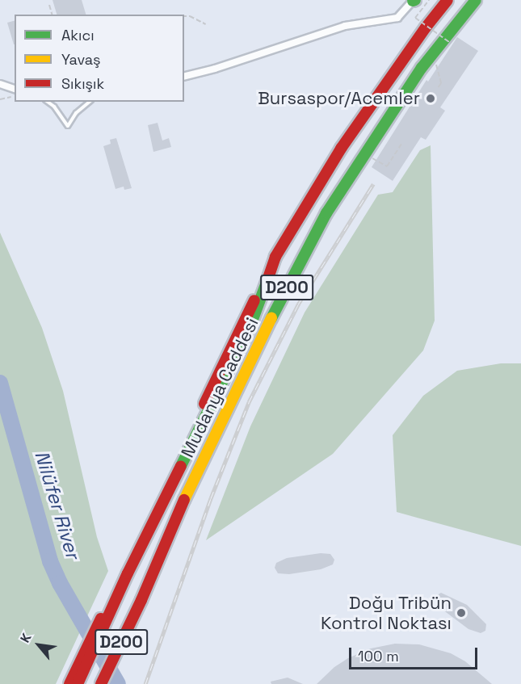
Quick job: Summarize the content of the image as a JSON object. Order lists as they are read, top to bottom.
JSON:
{
  "streets": {
    "highway": ["D200", "Mudanya Caddesi"]
  },
  "water": ["Nilüfer River"],
  "places": ["Bursaspor/Acemler", "Doğu Tribün Kontrol Noktası"],
  "legend": ["Akıcı", "Yavaş", "Sıkışık"],
  "scale_bar": "100 m",
  "north": "top left"
}
